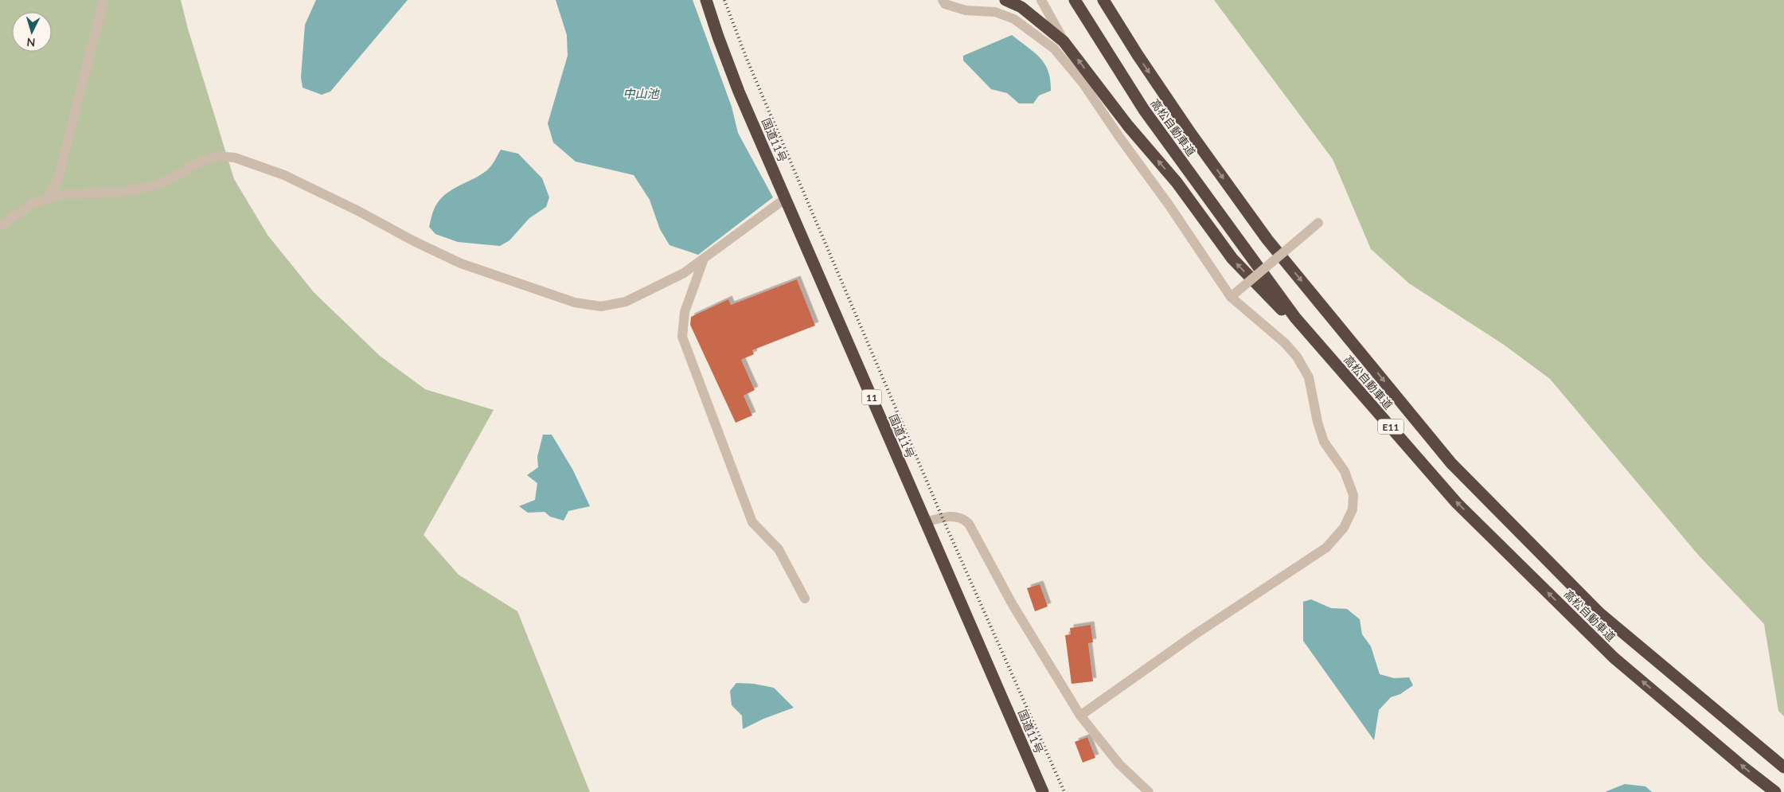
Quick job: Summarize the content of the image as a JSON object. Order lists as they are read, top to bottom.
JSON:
{
  "streets": {
    "highway": [
      "高松自動車道",
      "国道11号",
      "11",
      "E11"
    ]
  },
  "water": ["中山池"],
  "north": "bottom"
}
